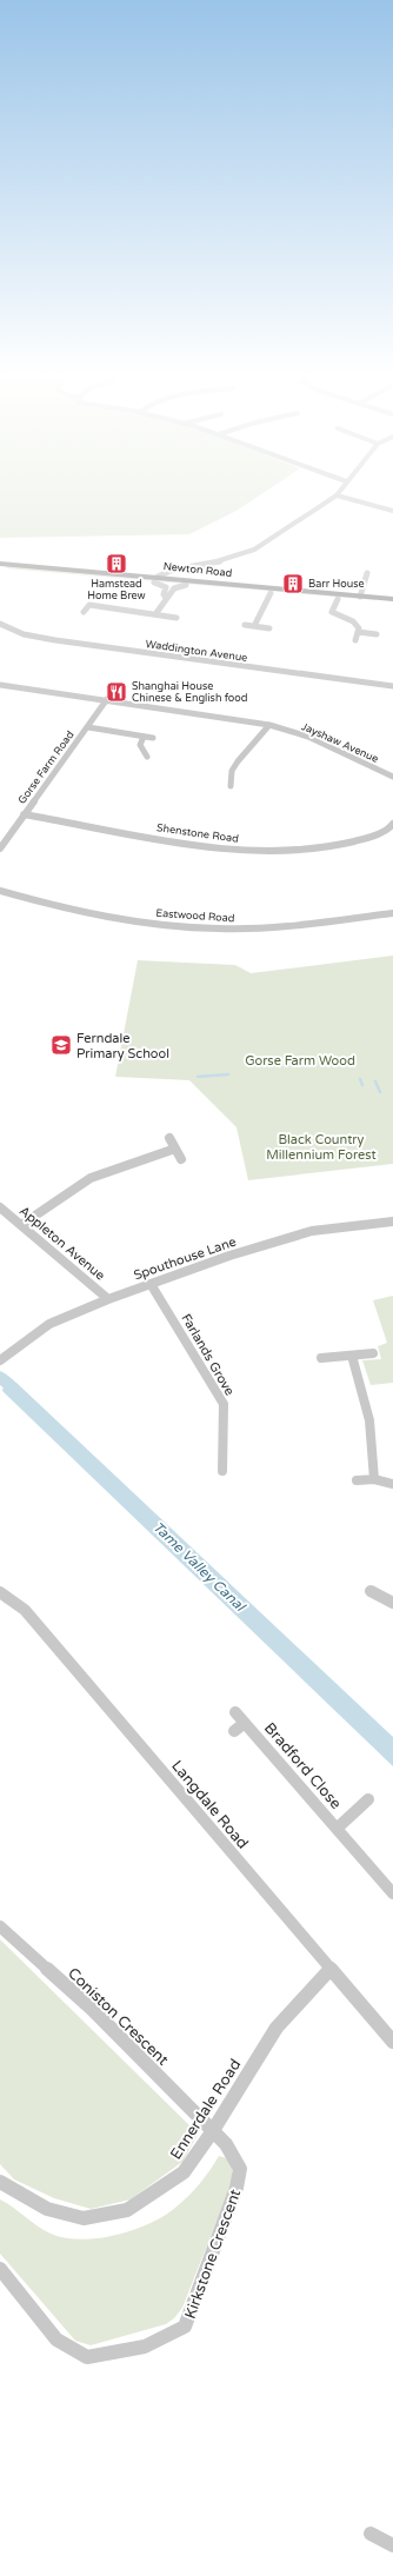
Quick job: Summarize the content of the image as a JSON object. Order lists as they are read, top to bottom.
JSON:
{
  "streets": {
    "highway": ["Newton Road"],
    "street": [
      "Waddington Avenue",
      "Jayshaw Avenue",
      "Gorse Farm Road",
      "Shenstone Road",
      "Eastwood Road",
      "Appleton Avenue",
      "Spouthouse Lane",
      "Farlands Grove",
      "Bradford Close",
      "Langdale Road",
      "Coniston Crescent",
      "Ennerdale Road",
      "Kirkstone Crescent"
    ]
  },
  "crossings": [
    ["Jayshaw Avenue", "Gorse Farm Road"],
    ["Gorse Farm Road", "Shenstone Road"],
    ["Appleton Avenue", "Spouthouse Lane"],
    ["Spouthouse Lane", "Farlands Grove"],
    ["Langdale Road", "Ennerdale Road"],
    ["Coniston Crescent", "Ennerdale Road"],
    ["Coniston Crescent", "Kirkstone Crescent"],
    ["Ennerdale Road", "Kirkstone Crescent"]
  ],
  "water": ["Tame Valley Canal"],
  "parks": ["Gorse Farm Wood", "Black Country Millennium Forest"],
  "places": {
    "building": ["Hamstead Home Brew", "Barr House"],
    "restaurant": ["Shanghai House Chinese & English food"],
    "school or university": ["Ferndale Primary School"]
  }
}
